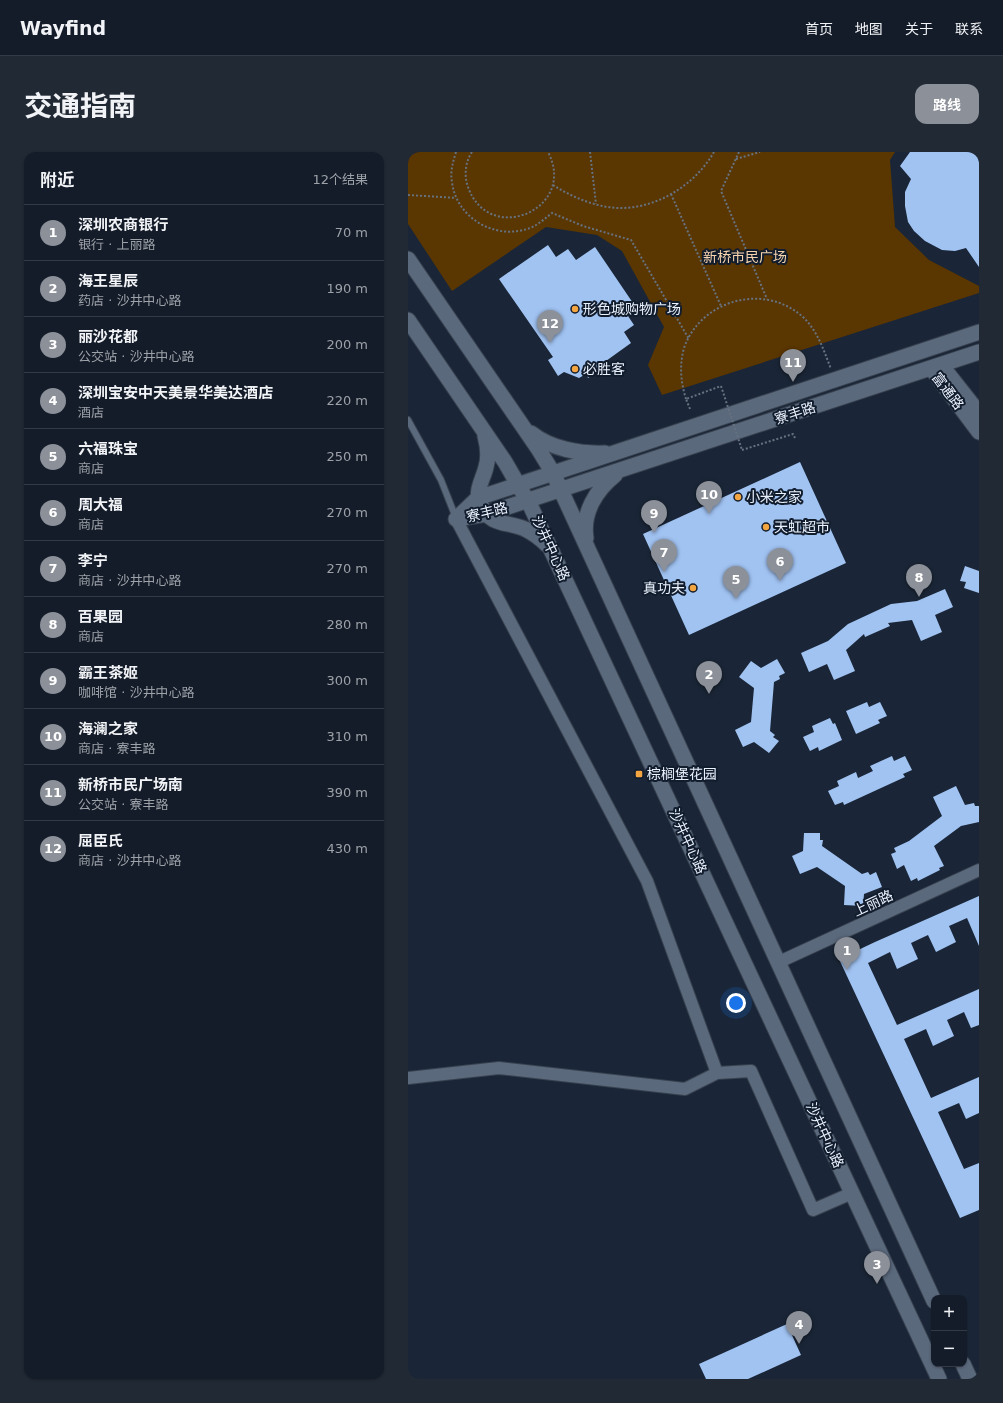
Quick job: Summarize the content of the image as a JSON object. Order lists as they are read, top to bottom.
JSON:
{
  "streets": {
    "street": [
      "富通路",
      "寮丰路",
      "沙井中心路",
      "上丽路"
    ]
  },
  "crossings": [
    ["富通路", "寮丰路"],
    ["寮丰路", "沙井中心路"]
  ],
  "parks": ["新桥市民广场"],
  "places": {
    "other": [
      "形色城购物广场",
      "必胜客",
      "小米之家",
      "天虹超市",
      "真功夫"
    ],
    "transit": ["棕榈堡花园"]
  },
  "page": {
    "header": "Wayfind",
    "nav": [
      "首页",
      "地图",
      "关于",
      "联系"
    ],
    "title": "交通指南",
    "buttons": "路线",
    "heading": ["附近", "12个结果"],
    "list": [
      {
        "mark": "1",
        "name": "深圳农商银行",
        "note": "银行 · 上丽路",
        "value": "70 m"
      },
      {
        "mark": "2",
        "name": "海王星辰",
        "note": "药店 · 沙井中心路",
        "value": "190 m"
      },
      {
        "mark": "3",
        "name": "丽沙花都",
        "note": "公交站 · 沙井中心路",
        "value": "200 m"
      },
      {
        "mark": "4",
        "name": "深圳宝安中天美景华美达酒店",
        "note": "酒店",
        "value": "220 m"
      },
      {
        "mark": "5",
        "name": "六福珠宝",
        "note": "商店",
        "value": "250 m"
      },
      {
        "mark": "6",
        "name": "周大福",
        "note": "商店",
        "value": "270 m"
      },
      {
        "mark": "7",
        "name": "李宁",
        "note": "商店 · 沙井中心路",
        "value": "270 m"
      },
      {
        "mark": "8",
        "name": "百果园",
        "note": "商店",
        "value": "280 m"
      },
      {
        "mark": "9",
        "name": "霸王茶姬",
        "note": "咖啡馆 · 沙井中心路",
        "value": "300 m"
      },
      {
        "mark": "10",
        "name": "海澜之家",
        "note": "商店 · 寮丰路",
        "value": "310 m"
      },
      {
        "mark": "11",
        "name": "新桥市民广场南",
        "note": "公交站 · 寮丰路",
        "value": "390 m"
      },
      {
        "mark": "12",
        "name": "屈臣氏",
        "note": "商店 · 沙井中心路",
        "value": "430 m"
      }
    ],
    "pins": [
      "12",
      "11",
      "10",
      "9",
      "7",
      "6",
      "8",
      "5",
      "2",
      "1",
      "3",
      "4"
    ],
    "map_buttons": ["+", "−"]
  }
}
